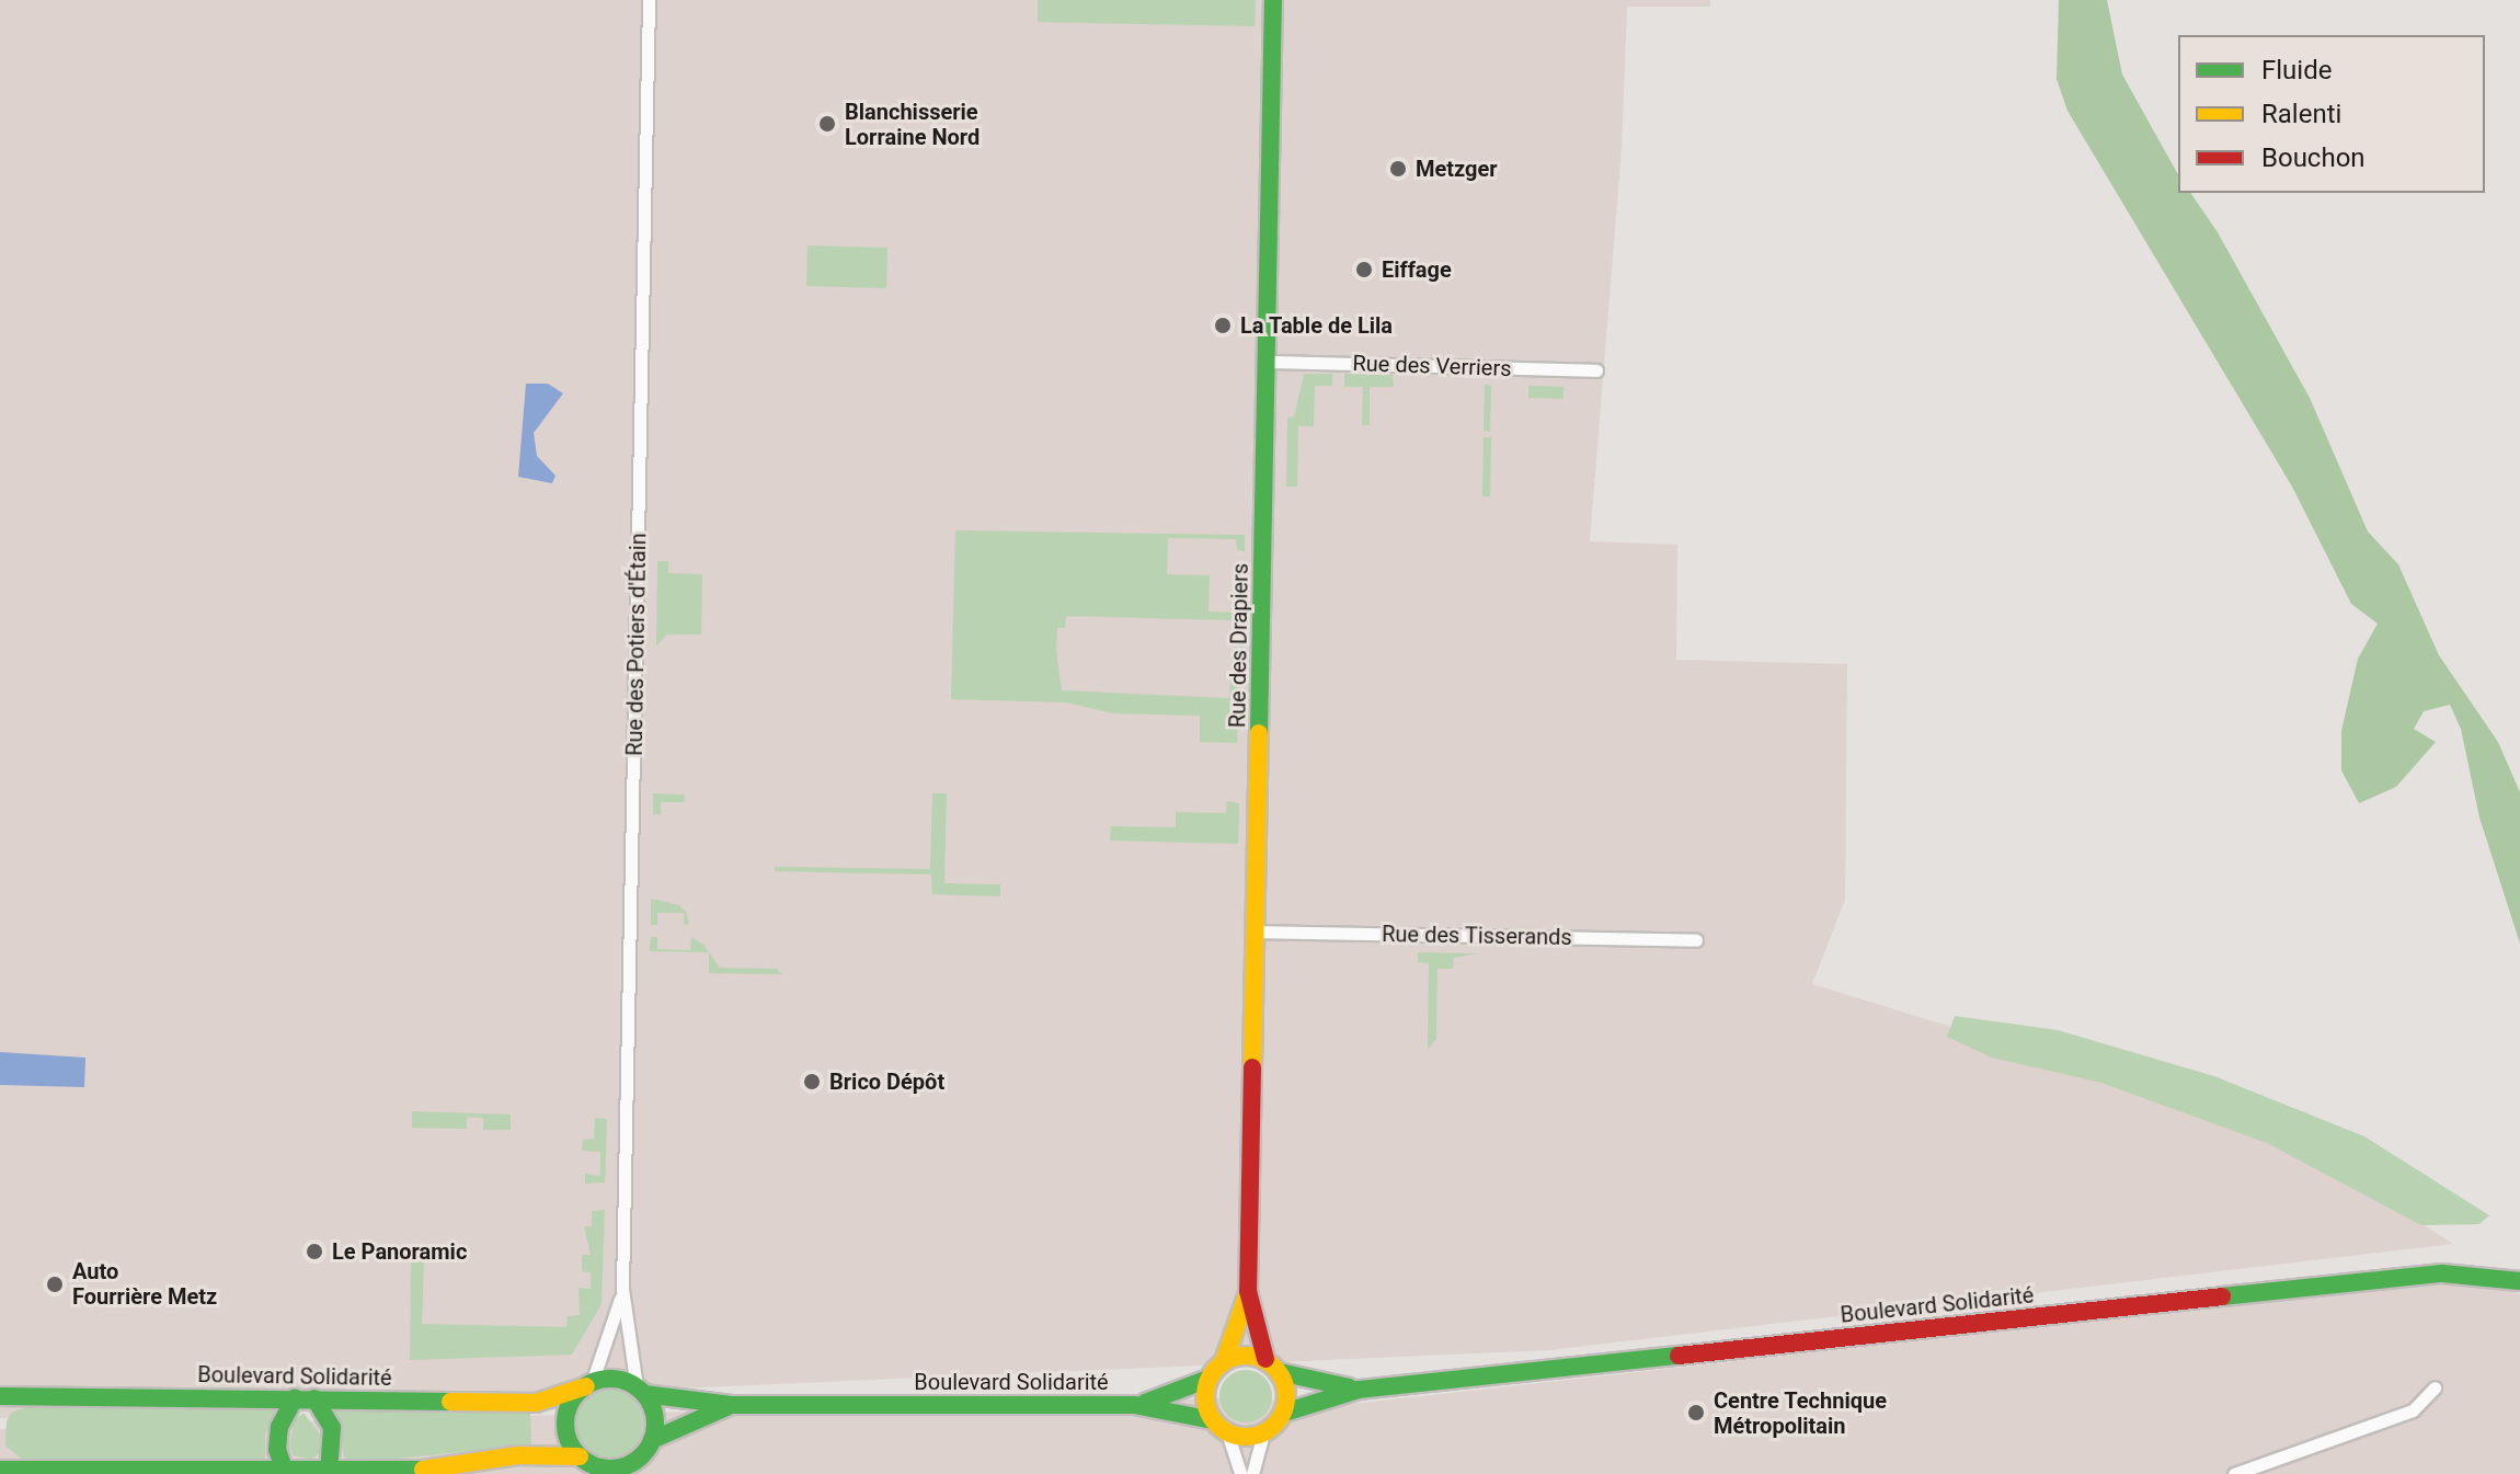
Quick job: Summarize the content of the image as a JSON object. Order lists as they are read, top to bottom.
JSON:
{
  "streets": {
    "main road": ["Rue des Drapiers", "Boulevard Solidarité"],
    "street": ["Rue des Verriers", "Rue des Potiers d'Étain", "Rue des Tisserands"]
  },
  "crossings": [
    ["Rue des Verriers", "Rue des Drapiers"],
    ["Rue des Potiers d'Étain", "Boulevard Solidarité"],
    ["Rue des Drapiers", "Rue des Tisserands"],
    ["Rue des Drapiers", "Boulevard Solidarité"]
  ],
  "places": [
    "Blanchisserie Lorraine Nord",
    "Metzger",
    "Eiffage",
    "La Table de Lila",
    "Brico Dépôt",
    "Le Panoramic",
    "Auto Fourrière Metz",
    "Centre Technique Métropolitain"
  ],
  "legend": ["Fluide", "Ralenti", "Bouchon"]
}
